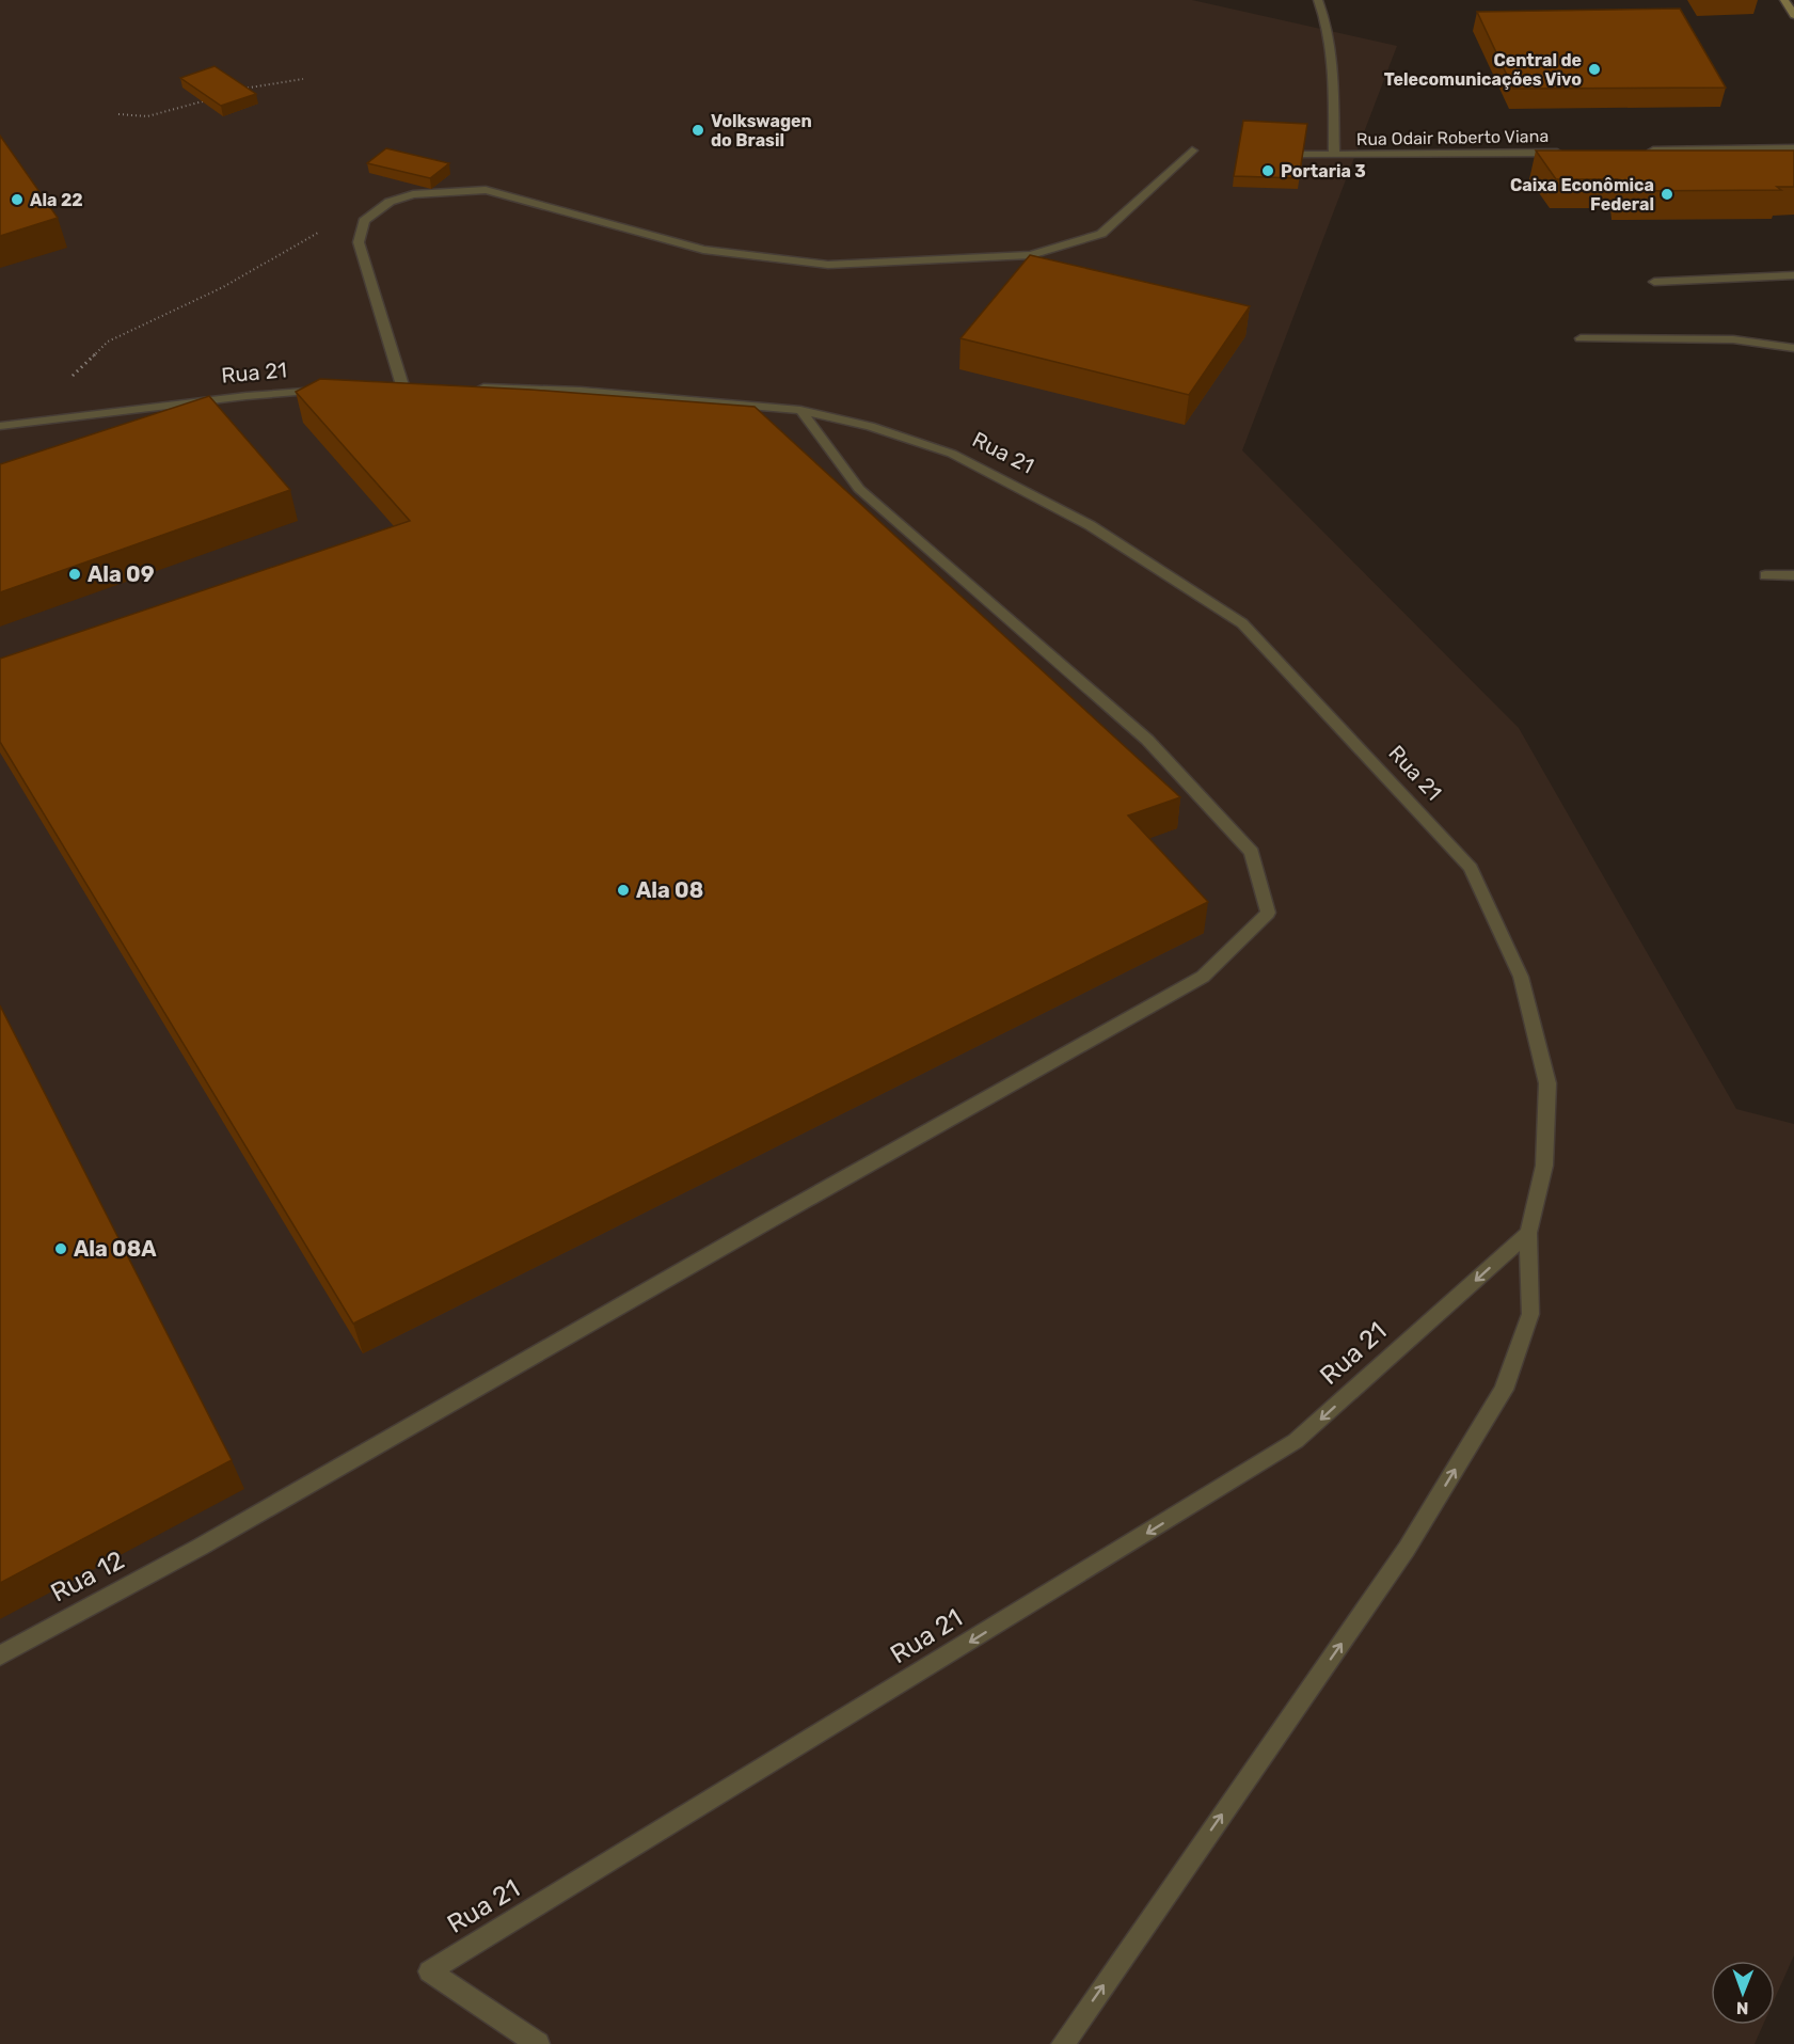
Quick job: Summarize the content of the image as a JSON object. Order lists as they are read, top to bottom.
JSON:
{
  "streets": {
    "street": ["Rua Odair Roberto Viana", "Rua 21", "Rua 12"]
  },
  "crossings": [
    ["Rua 21", "Rua 12"]
  ],
  "places": [
    "Central de Telecomunicações Vivo",
    "Volkswagen do Brasil",
    "Portaria 3",
    "Caixa Econômica Federal",
    "Ala 22",
    "Ala 09",
    "Ala 08",
    "Ala 08A"
  ],
  "north": "bottom"
}
